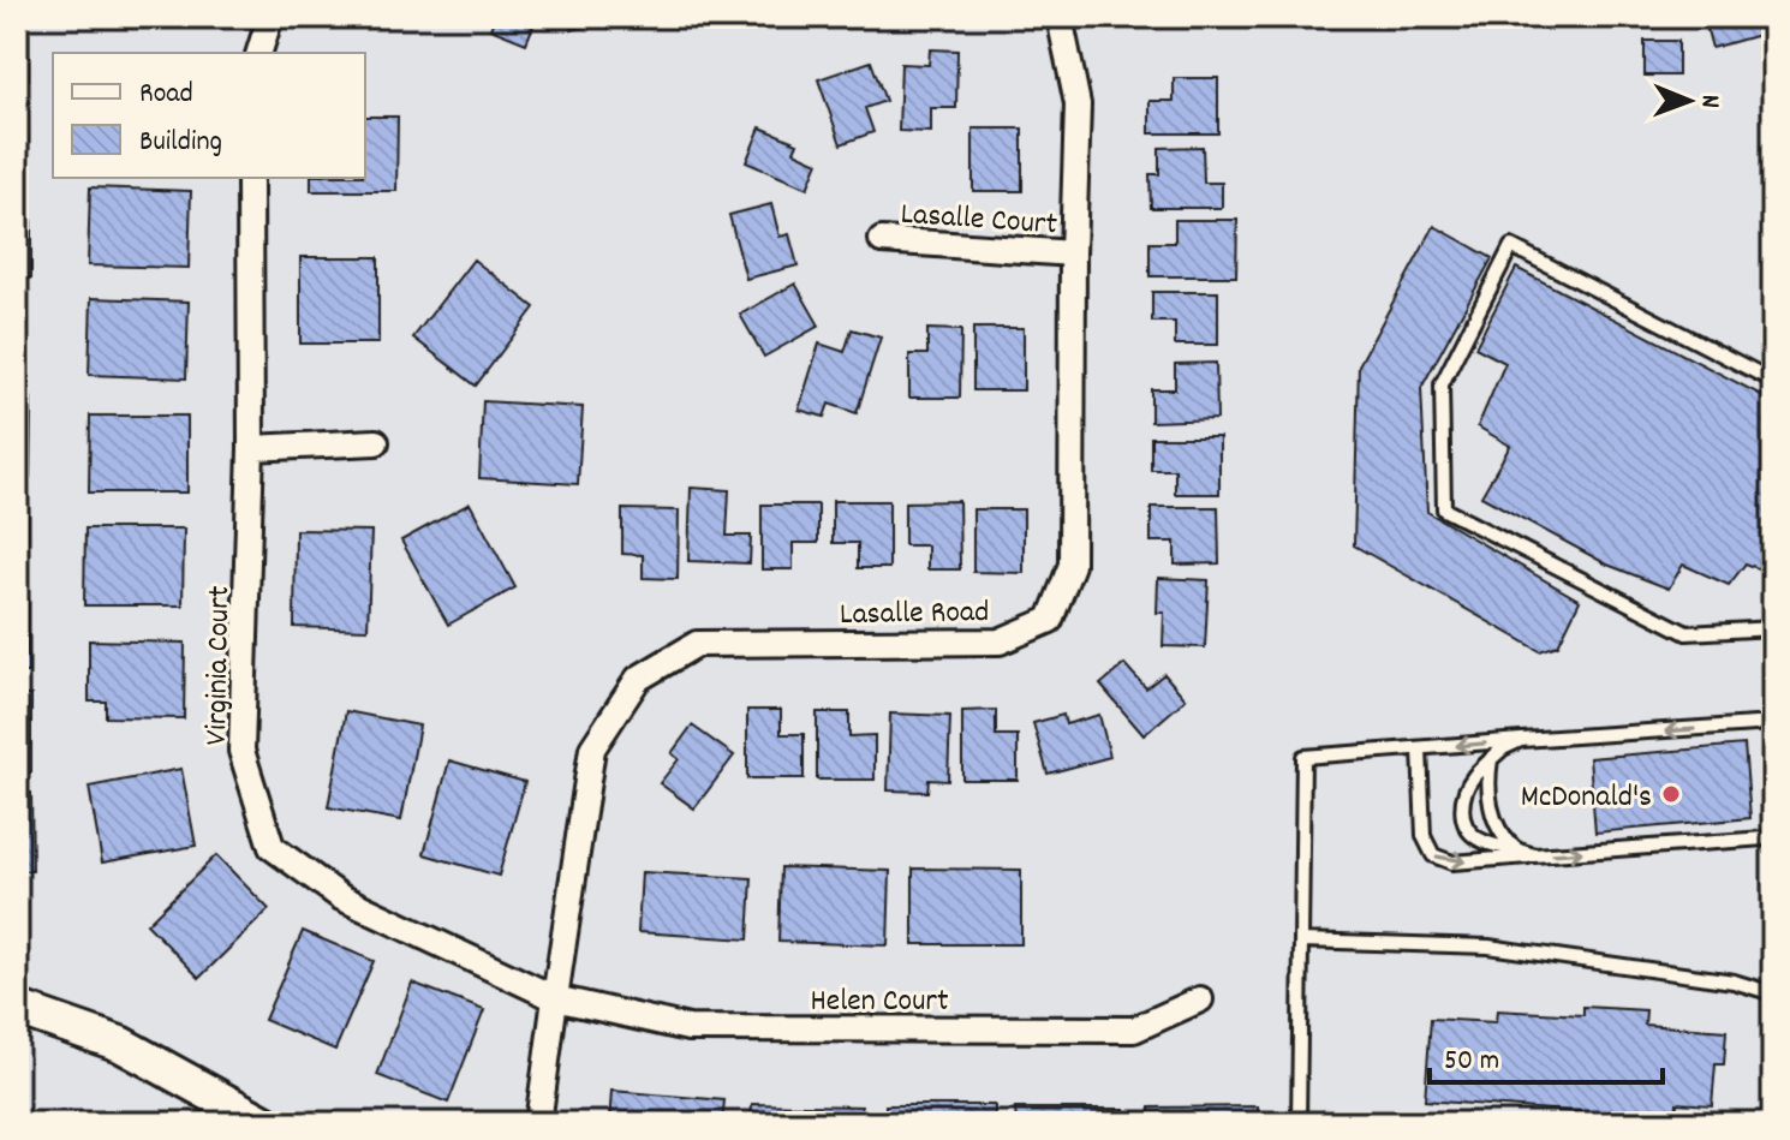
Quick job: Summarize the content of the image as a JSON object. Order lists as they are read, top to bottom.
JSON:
{
  "streets": {
    "street": [
      "Lasalle Court",
      "Lasalle Road",
      "Virginia Court",
      "Helen Court"
    ]
  },
  "crossings": [
    ["Lasalle Court", "Lasalle Road"],
    ["Lasalle Road", "Virginia Court"],
    ["Lasalle Road", "Helen Court"],
    ["Virginia Court", "Helen Court"]
  ],
  "places": ["McDonald's"],
  "legend": ["Road", "Building"],
  "scale_bar": "50 m",
  "north": "right"
}
